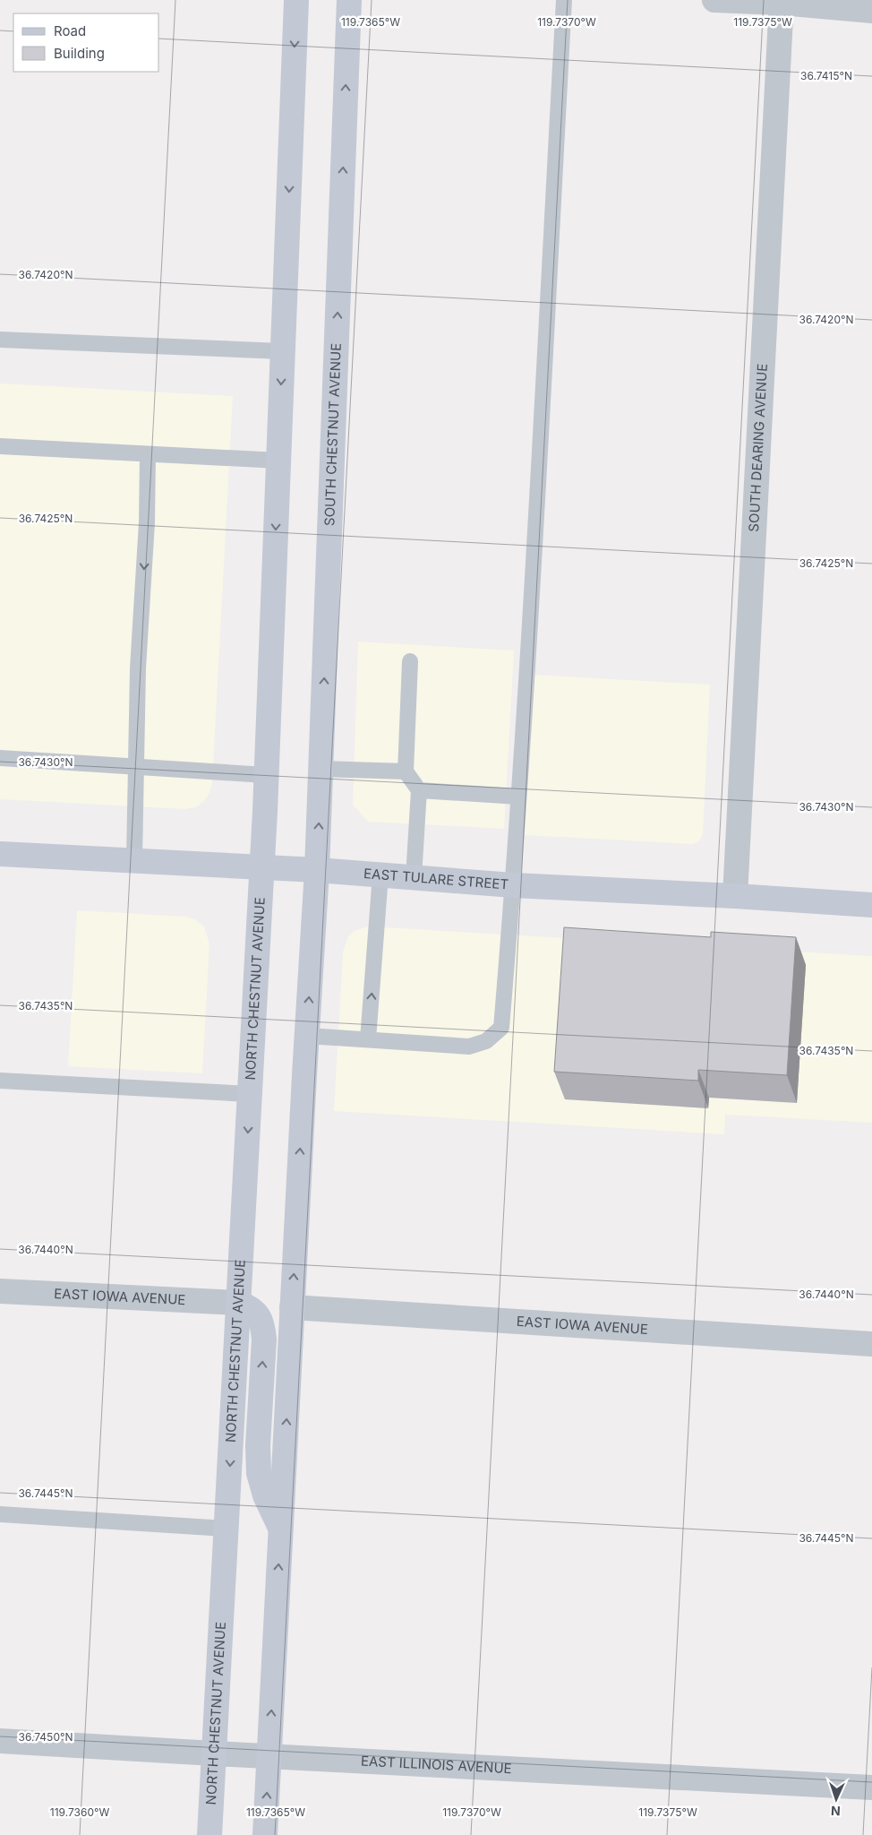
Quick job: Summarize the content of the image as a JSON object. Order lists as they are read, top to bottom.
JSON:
{
  "streets": {
    "main road": ["SOUTH CHESTNUT AVENUE", "EAST TULARE STREET", "NORTH CHESTNUT AVENUE"],
    "street": ["SOUTH DEARING AVENUE", "EAST IOWA AVENUE", "EAST ILLINOIS AVENUE"]
  },
  "crossings": [
    ["SOUTH CHESTNUT AVENUE", "EAST TULARE STREET"],
    ["SOUTH DEARING AVENUE", "EAST TULARE STREET"],
    ["EAST TULARE STREET", "NORTH CHESTNUT AVENUE"],
    ["NORTH CHESTNUT AVENUE", "EAST IOWA AVENUE"],
    ["NORTH CHESTNUT AVENUE", "EAST ILLINOIS AVENUE"]
  ],
  "legend": ["Road", "Building"],
  "north": "bottom",
  "coordinates": [
    "119.7365°W",
    "119.7370°W",
    "119.7375°W",
    "36.7415°N",
    "36.7420°N",
    "36.7425°N",
    "36.7430°N",
    "36.7435°N",
    "36.7440°N",
    "36.7445°N",
    "36.7450°N",
    "119.7360°W"
  ]
}
